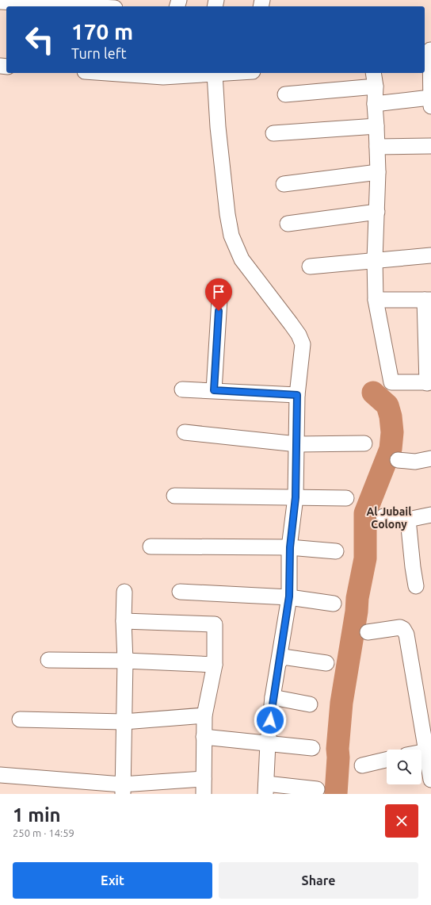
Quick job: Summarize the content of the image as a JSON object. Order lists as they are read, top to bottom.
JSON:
{
  "districts": ["Al Jubail Colony"],
  "page": {
    "turn": ["170 m", "Turn left"],
    "heading": ["1 min", "250 m · 14:59"],
    "buttons": ["Exit", "Share"]
  }
}
